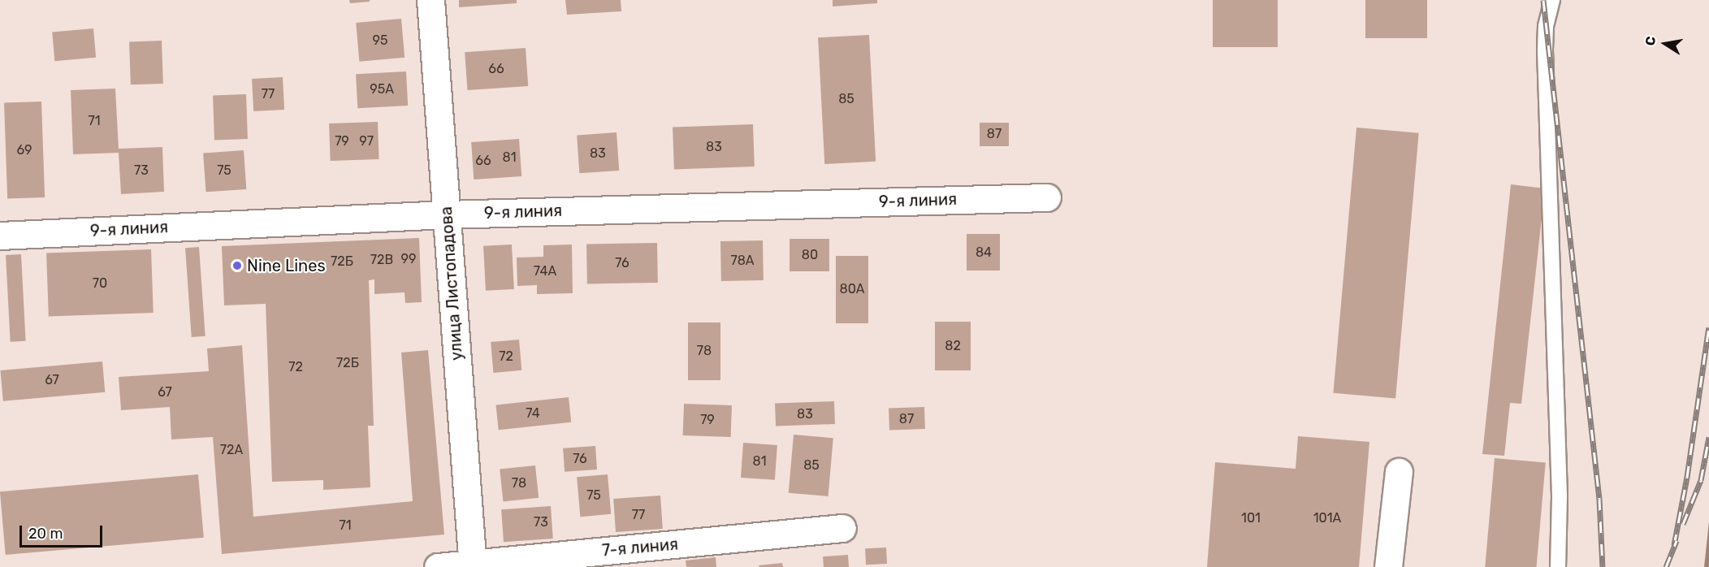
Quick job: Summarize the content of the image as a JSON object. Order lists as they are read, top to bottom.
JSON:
{
  "streets": {
    "street": ["9-я линия", "улица Листопадова", "7-я линия"]
  },
  "crossings": [
    ["9-я линия", "улица Листопадова"],
    ["улица Листопадова", "7-я линия"]
  ],
  "places": ["Nine Lines"],
  "house_numbers": [
    "95",
    "66",
    "95А",
    "77",
    "85",
    "71",
    "87",
    "79",
    "97",
    "83",
    "69",
    "83",
    "81",
    "66",
    "73",
    "75",
    "84",
    "80",
    "99",
    "72В",
    "78А",
    "72Б",
    "76",
    "74А",
    "70",
    "80А",
    "82",
    "78",
    "72",
    "72Б",
    "72",
    "67",
    "67",
    "74",
    "83",
    "87",
    "79",
    "72А",
    "76",
    "81",
    "85",
    "78",
    "75",
    "77",
    "101",
    "101А",
    "73",
    "71"
  ],
  "scale_bar": "20 m",
  "north": "left"
}
